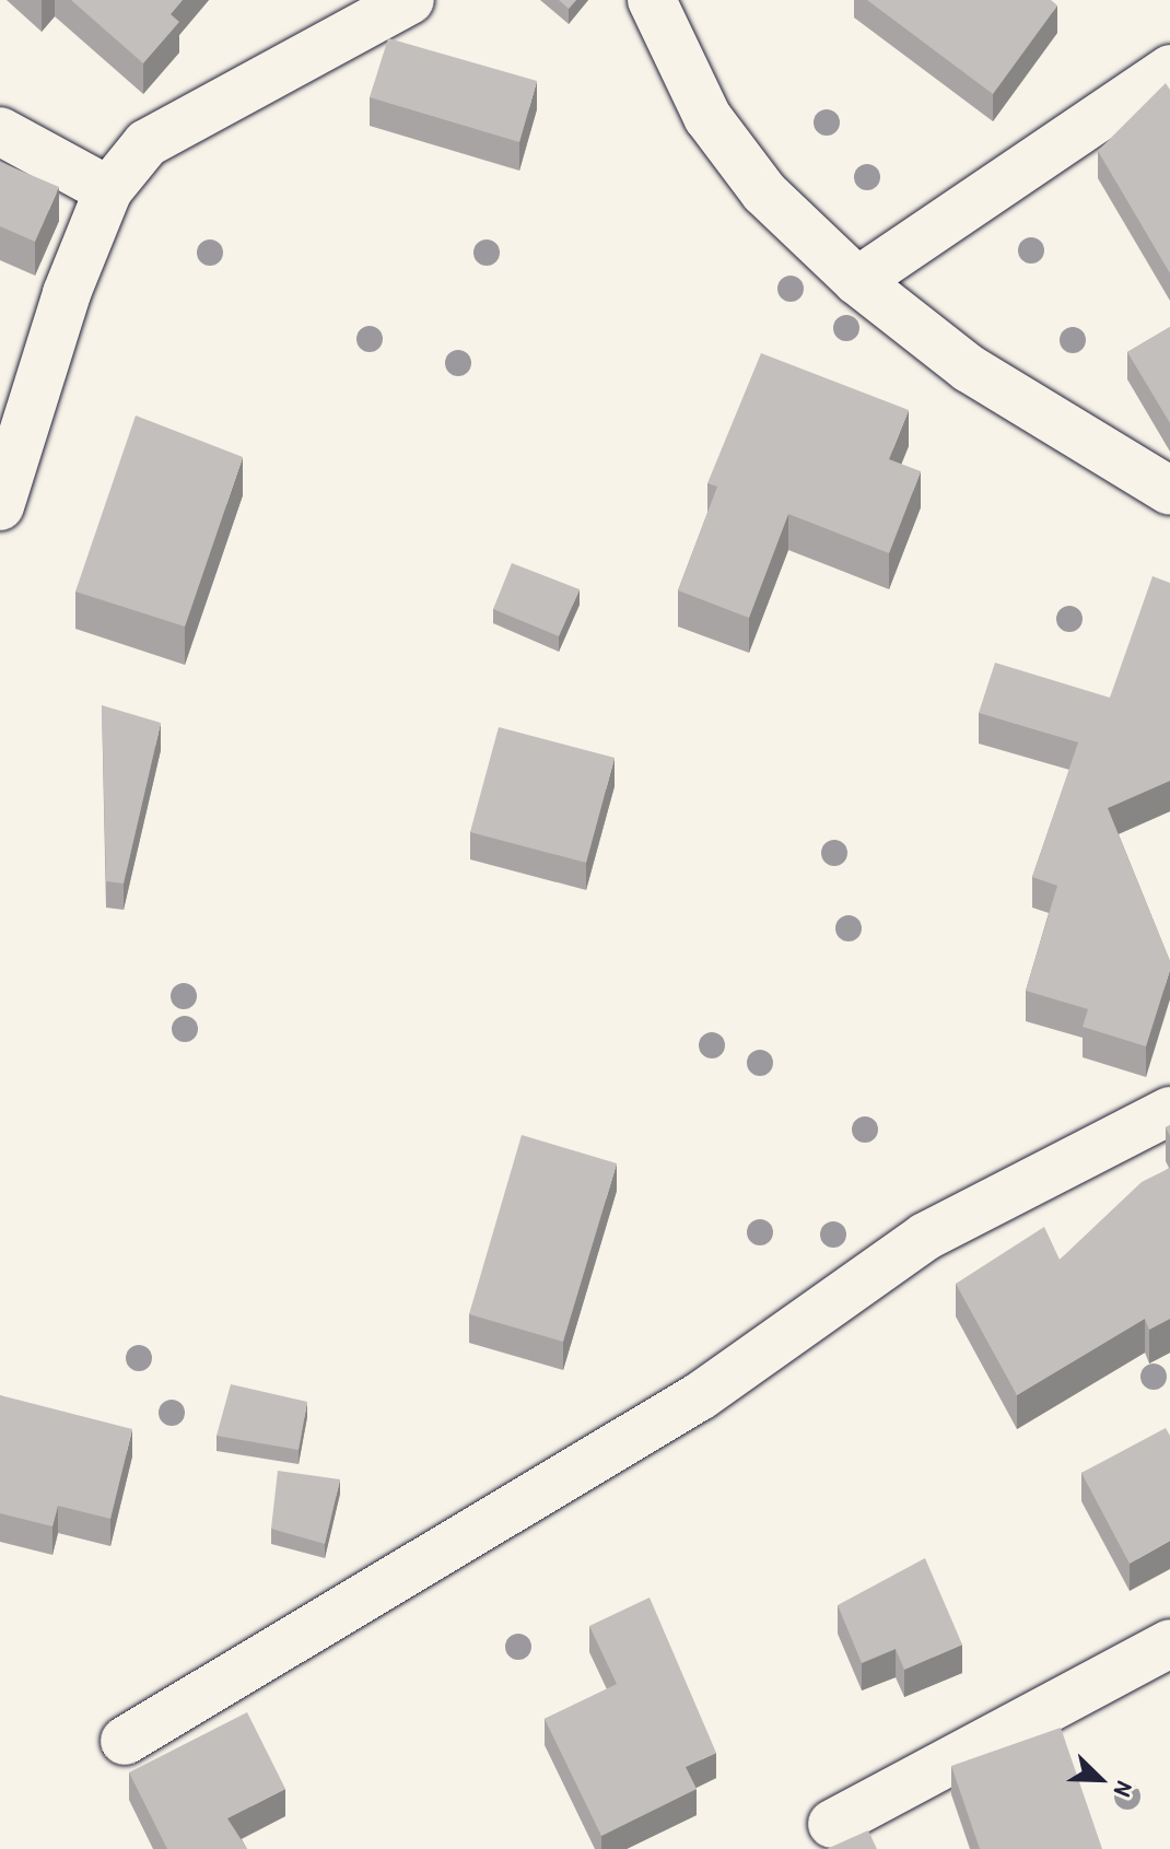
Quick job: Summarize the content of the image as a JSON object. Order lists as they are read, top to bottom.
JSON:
{
  "north": "bottom right"
}
